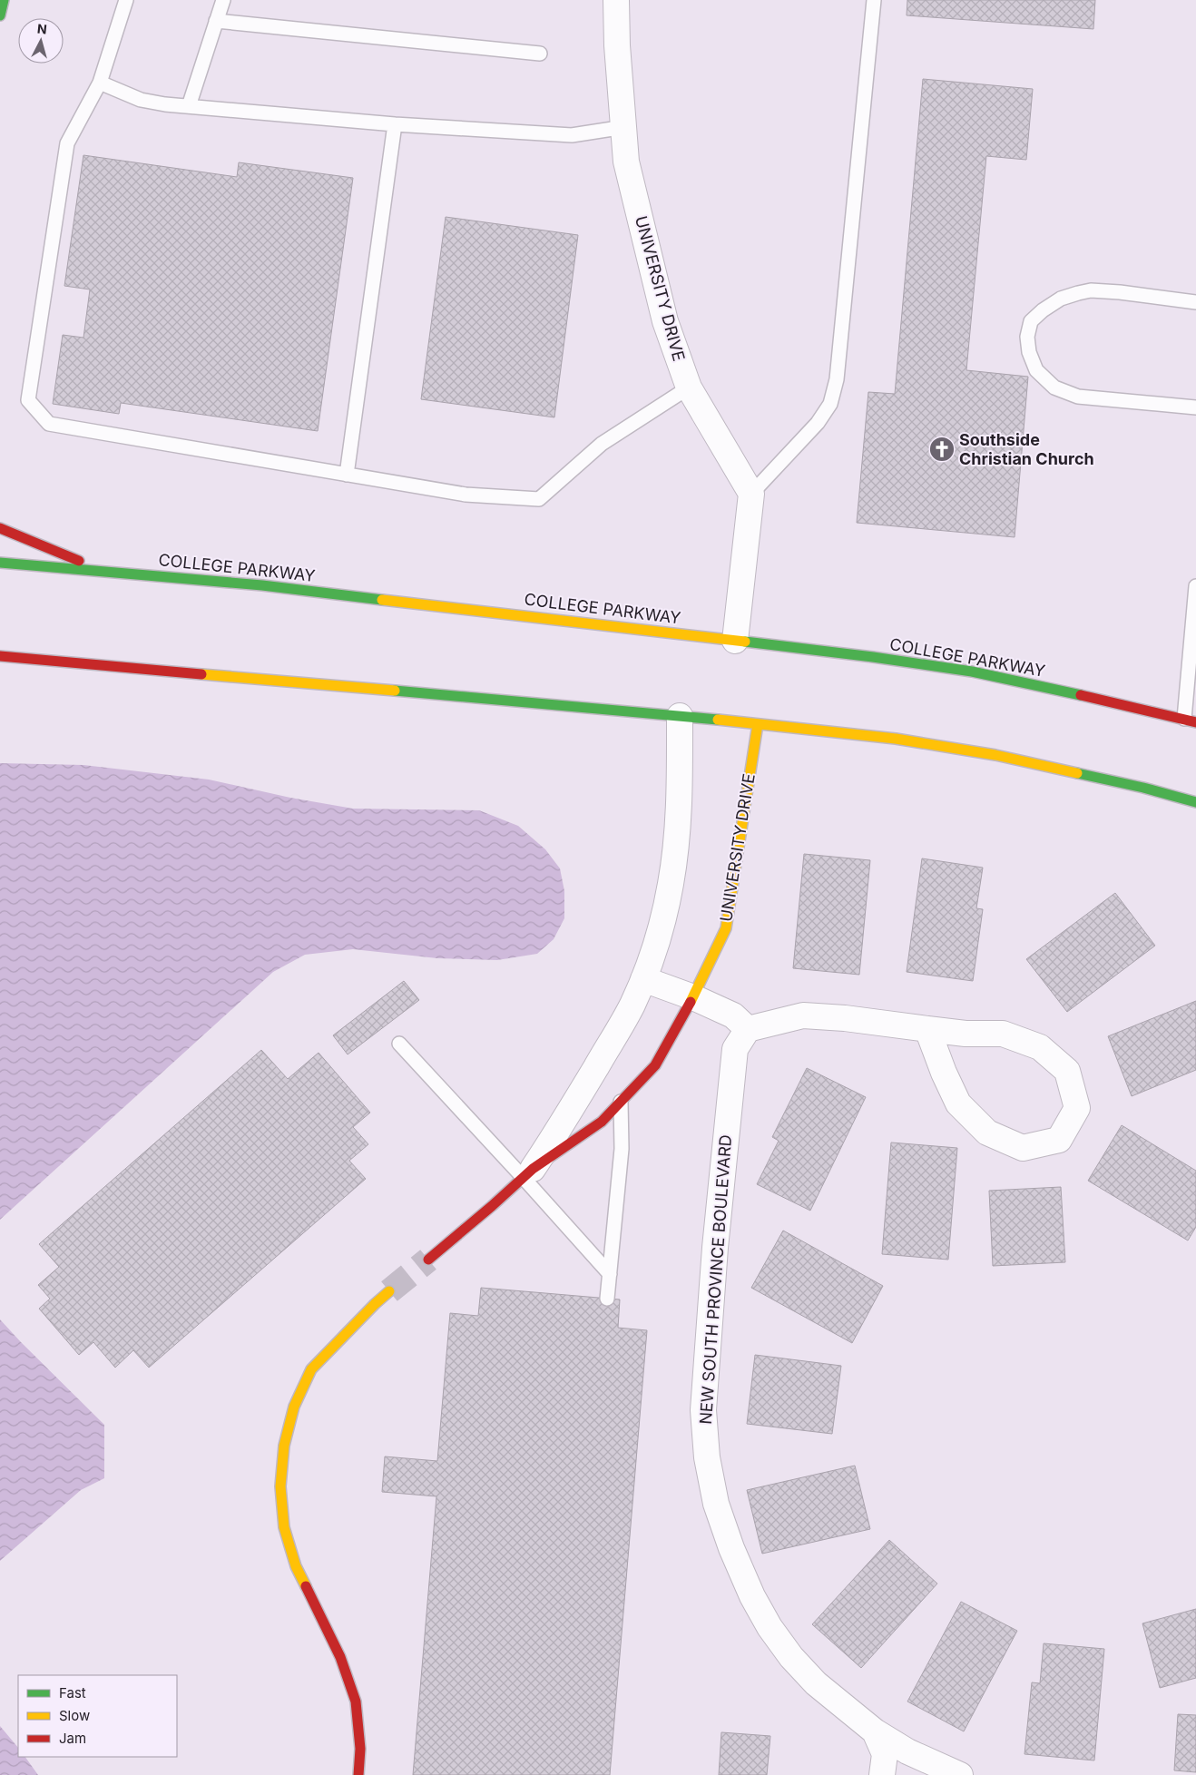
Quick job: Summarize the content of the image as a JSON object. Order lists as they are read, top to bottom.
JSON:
{
  "streets": {
    "main road": ["UNIVERSITY DRIVE", "COLLEGE PARKWAY"],
    "street": ["NEW SOUTH PROVINCE BOULEVARD"]
  },
  "places": {
    "church": ["Southside Christian Church"]
  },
  "legend": ["Fast", "Slow", "Jam"],
  "north": "top"
}
